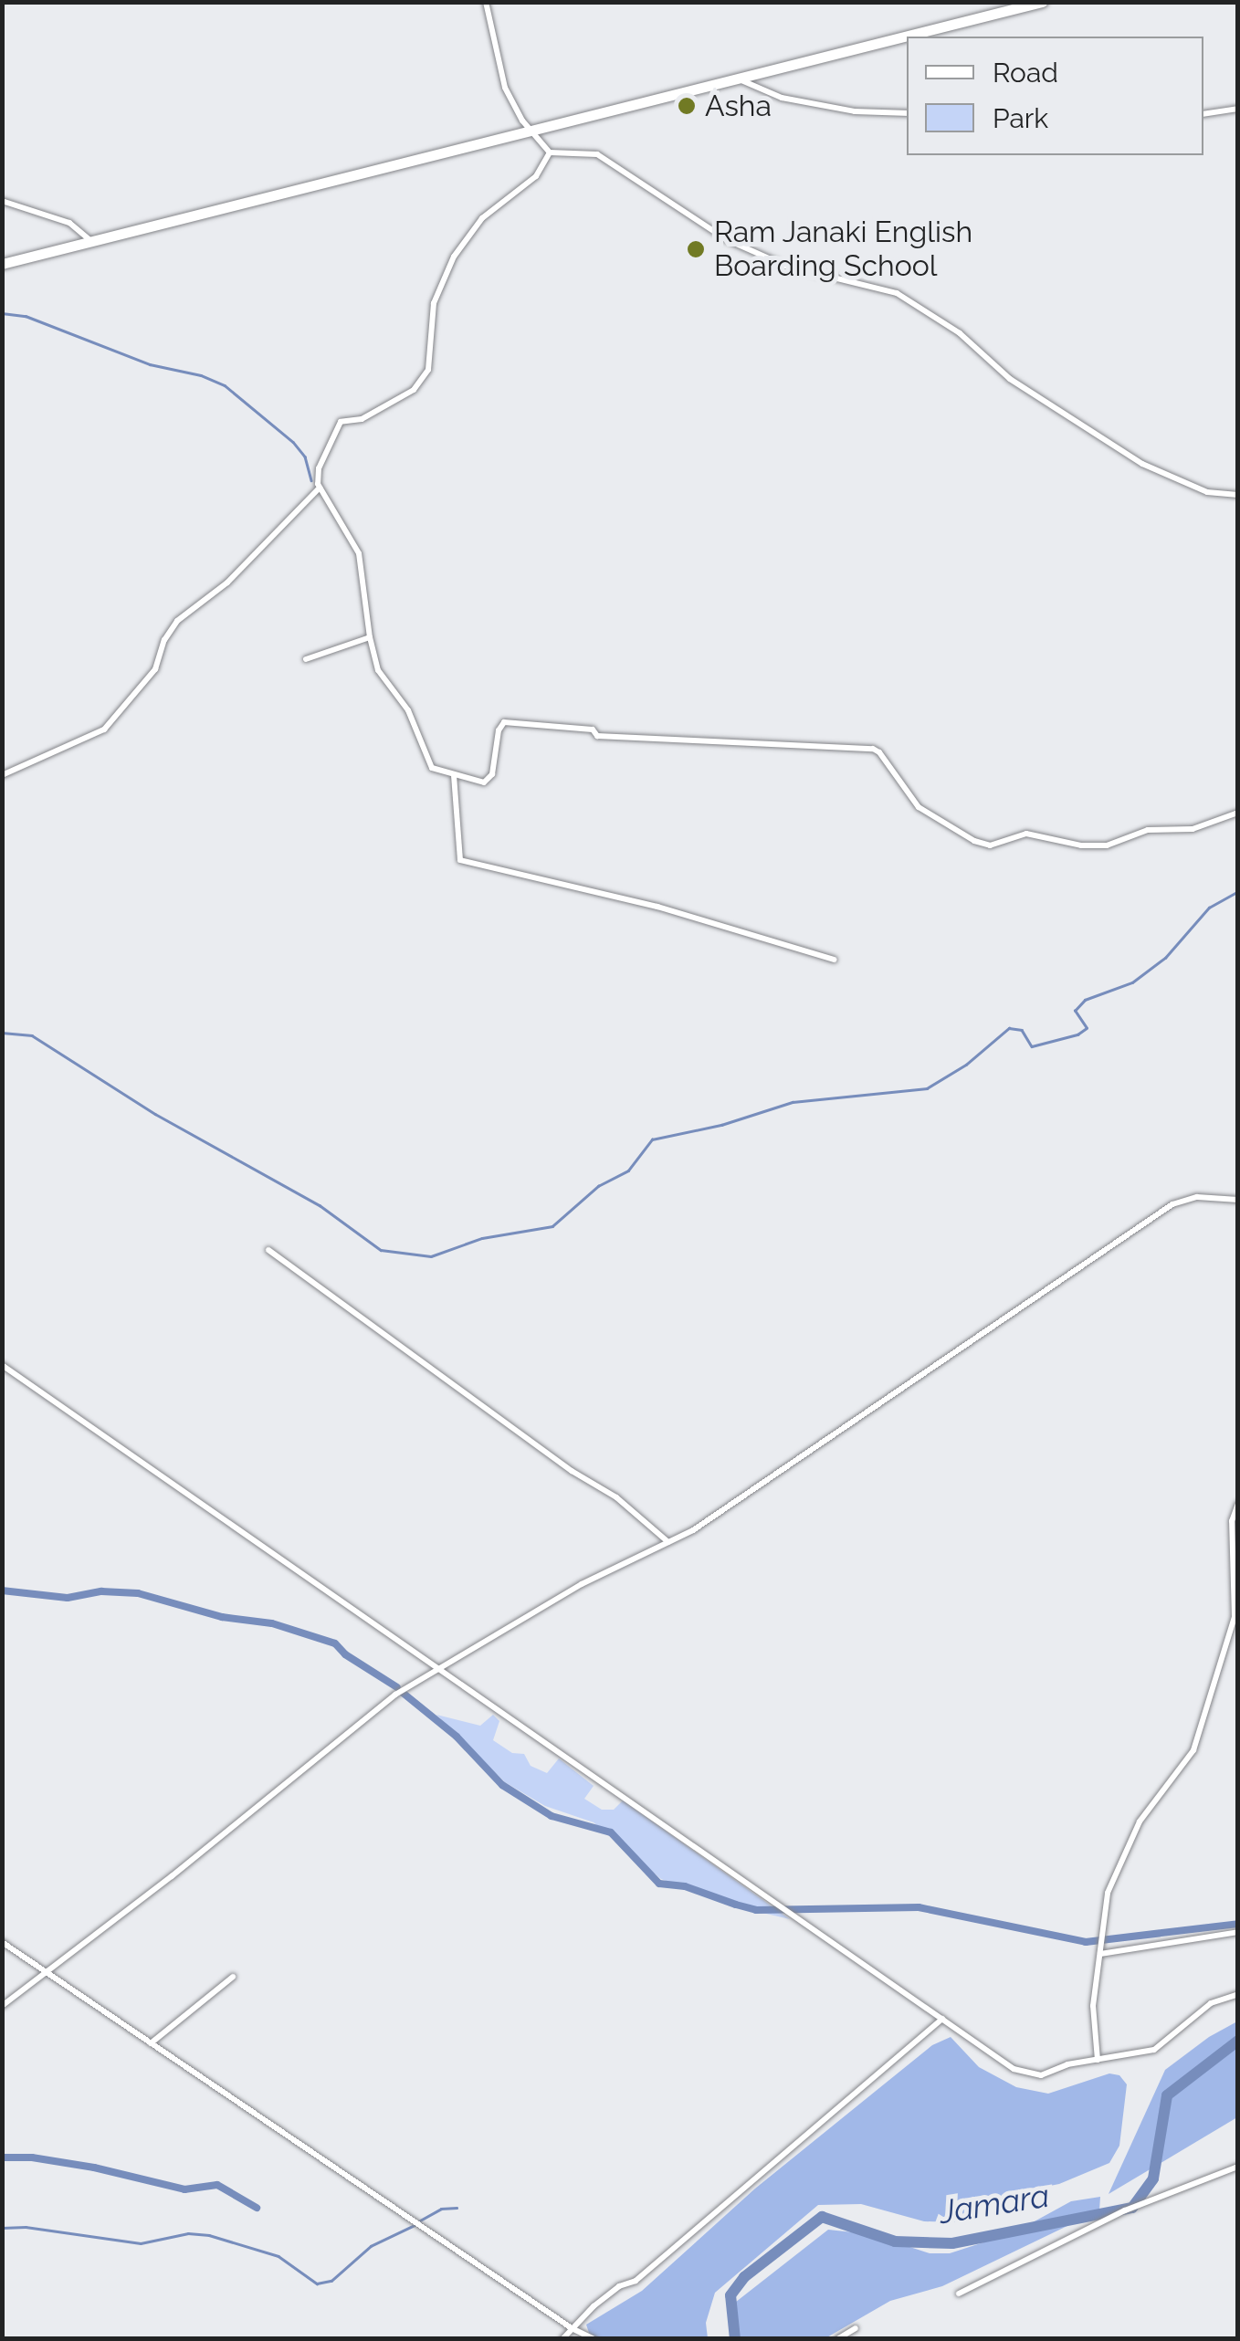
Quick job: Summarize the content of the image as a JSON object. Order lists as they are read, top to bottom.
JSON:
{
  "water": ["Jamara"],
  "places": ["Asha", "Ram Janaki English Boarding School"],
  "legend": ["Road", "Park"]
}
